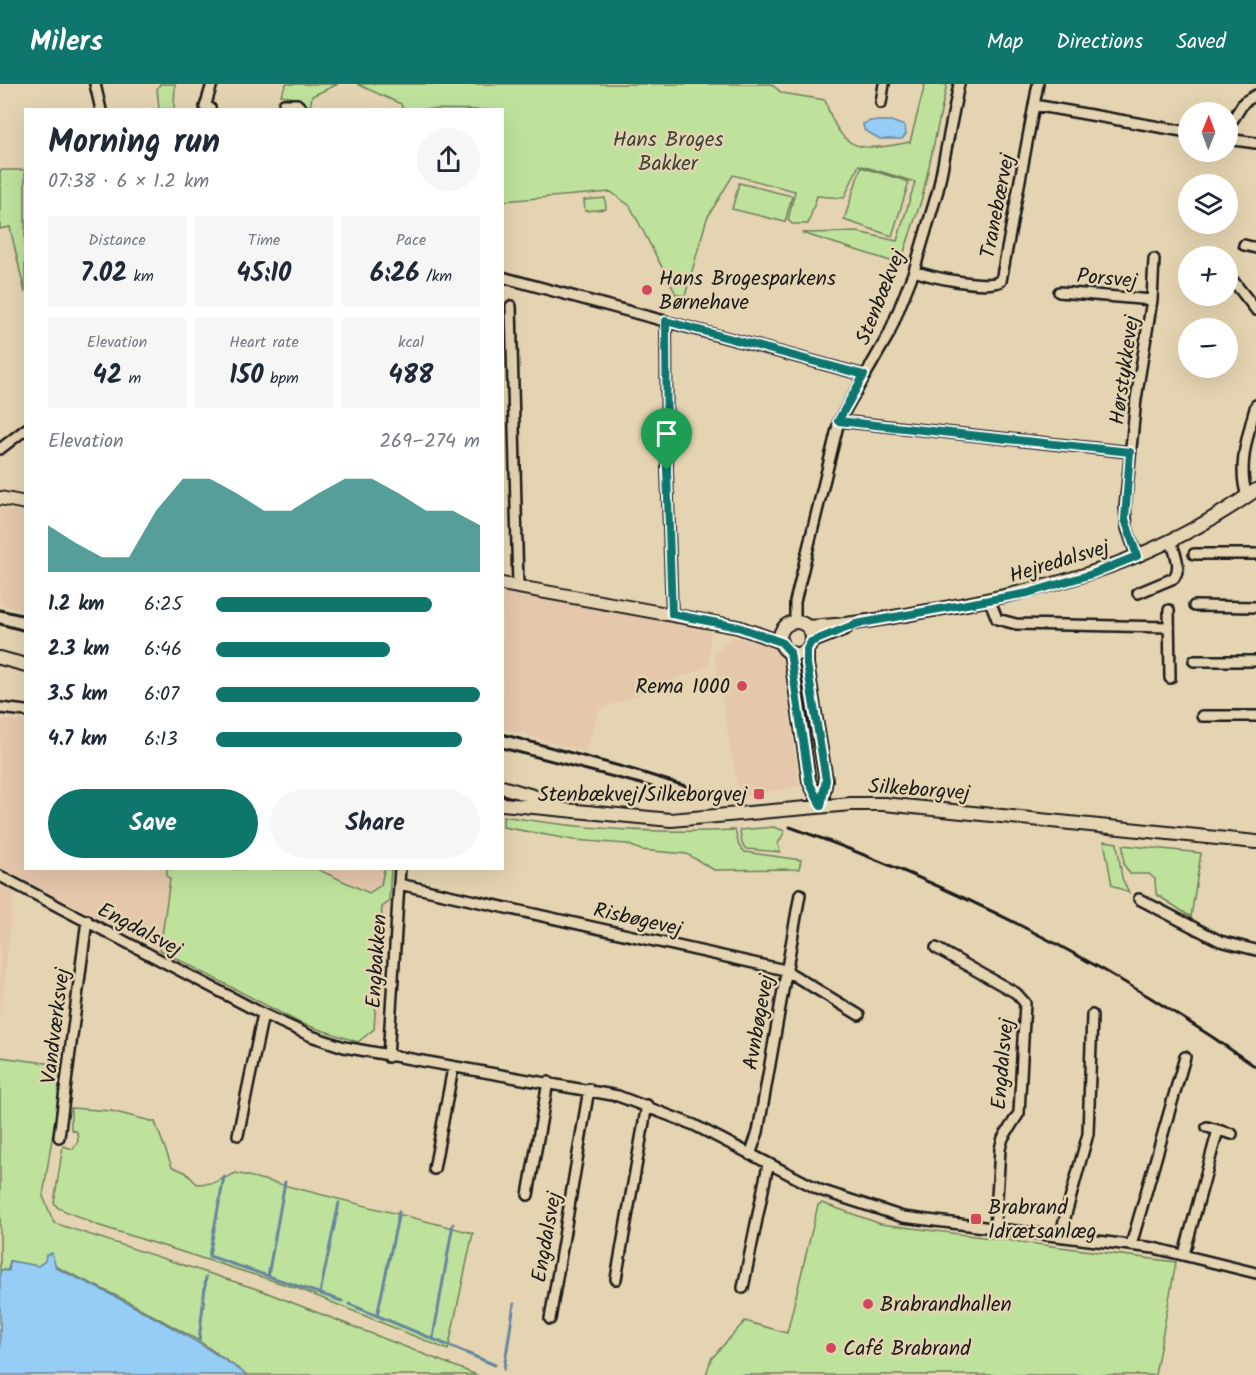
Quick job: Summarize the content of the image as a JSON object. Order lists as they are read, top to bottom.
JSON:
{
  "streets": {
    "street": [
      "Tranebærvej",
      "Porsvej",
      "Stenbækvej",
      "Hørstykkevej",
      "Hejredalsvej",
      "Silkeborgvej",
      "Risbøgevej",
      "Engdalsvej",
      "Engbakken",
      "Avnbøgevej",
      "Vandværksvej"
    ]
  },
  "crossings": [
    ["Tranebærvej", "Stenbækvej"],
    ["Porsvej", "Hørstykkevej"],
    ["Stenbækvej", "Hejredalsvej"],
    ["Hørstykkevej", "Hejredalsvej"],
    ["Risbøgevej", "Engbakken"],
    ["Risbøgevej", "Avnbøgevej"],
    ["Engdalsvej", "Engbakken"],
    ["Engdalsvej", "Avnbøgevej"],
    ["Engdalsvej", "Vandværksvej"]
  ],
  "parks": ["Hans Broges Bakker"],
  "places": {
    "other": [
      "Hans Brogesparkens Børnehave",
      "Rema 1000",
      "Brabrandhallen",
      "Café Brabrand"
    ],
    "transit": ["Stenbækvej/Silkeborgvej", "Brabrand Idrætsanlæg"]
  },
  "north": "top",
  "page": {
    "header": "Milers",
    "nav": ["Map", "Directions", "Saved"],
    "map_buttons": ["+", "−"],
    "heading": ["Morning run", "07:38 · 6 × 1.2 km"],
    "stats": [
      ["Distance", "7.02 km"],
      ["Time", "45:10"],
      ["Pace", "6:26 /km"],
      ["Elevation", "42 m"],
      ["Heart rate", "150 bpm"],
      ["kcal", "488"]
    ],
    "chart": ["Elevation", "269–274 m"],
    "list": [
      {
        "name": "1.2 km",
        "note": "6:25"
      },
      {
        "name": "2.3 km",
        "note": "6:46"
      },
      {
        "name": "3.5 km",
        "note": "6:07"
      },
      {
        "name": "4.7 km",
        "note": "6:13"
      }
    ],
    "buttons": ["Save", "Share"]
  }
}
